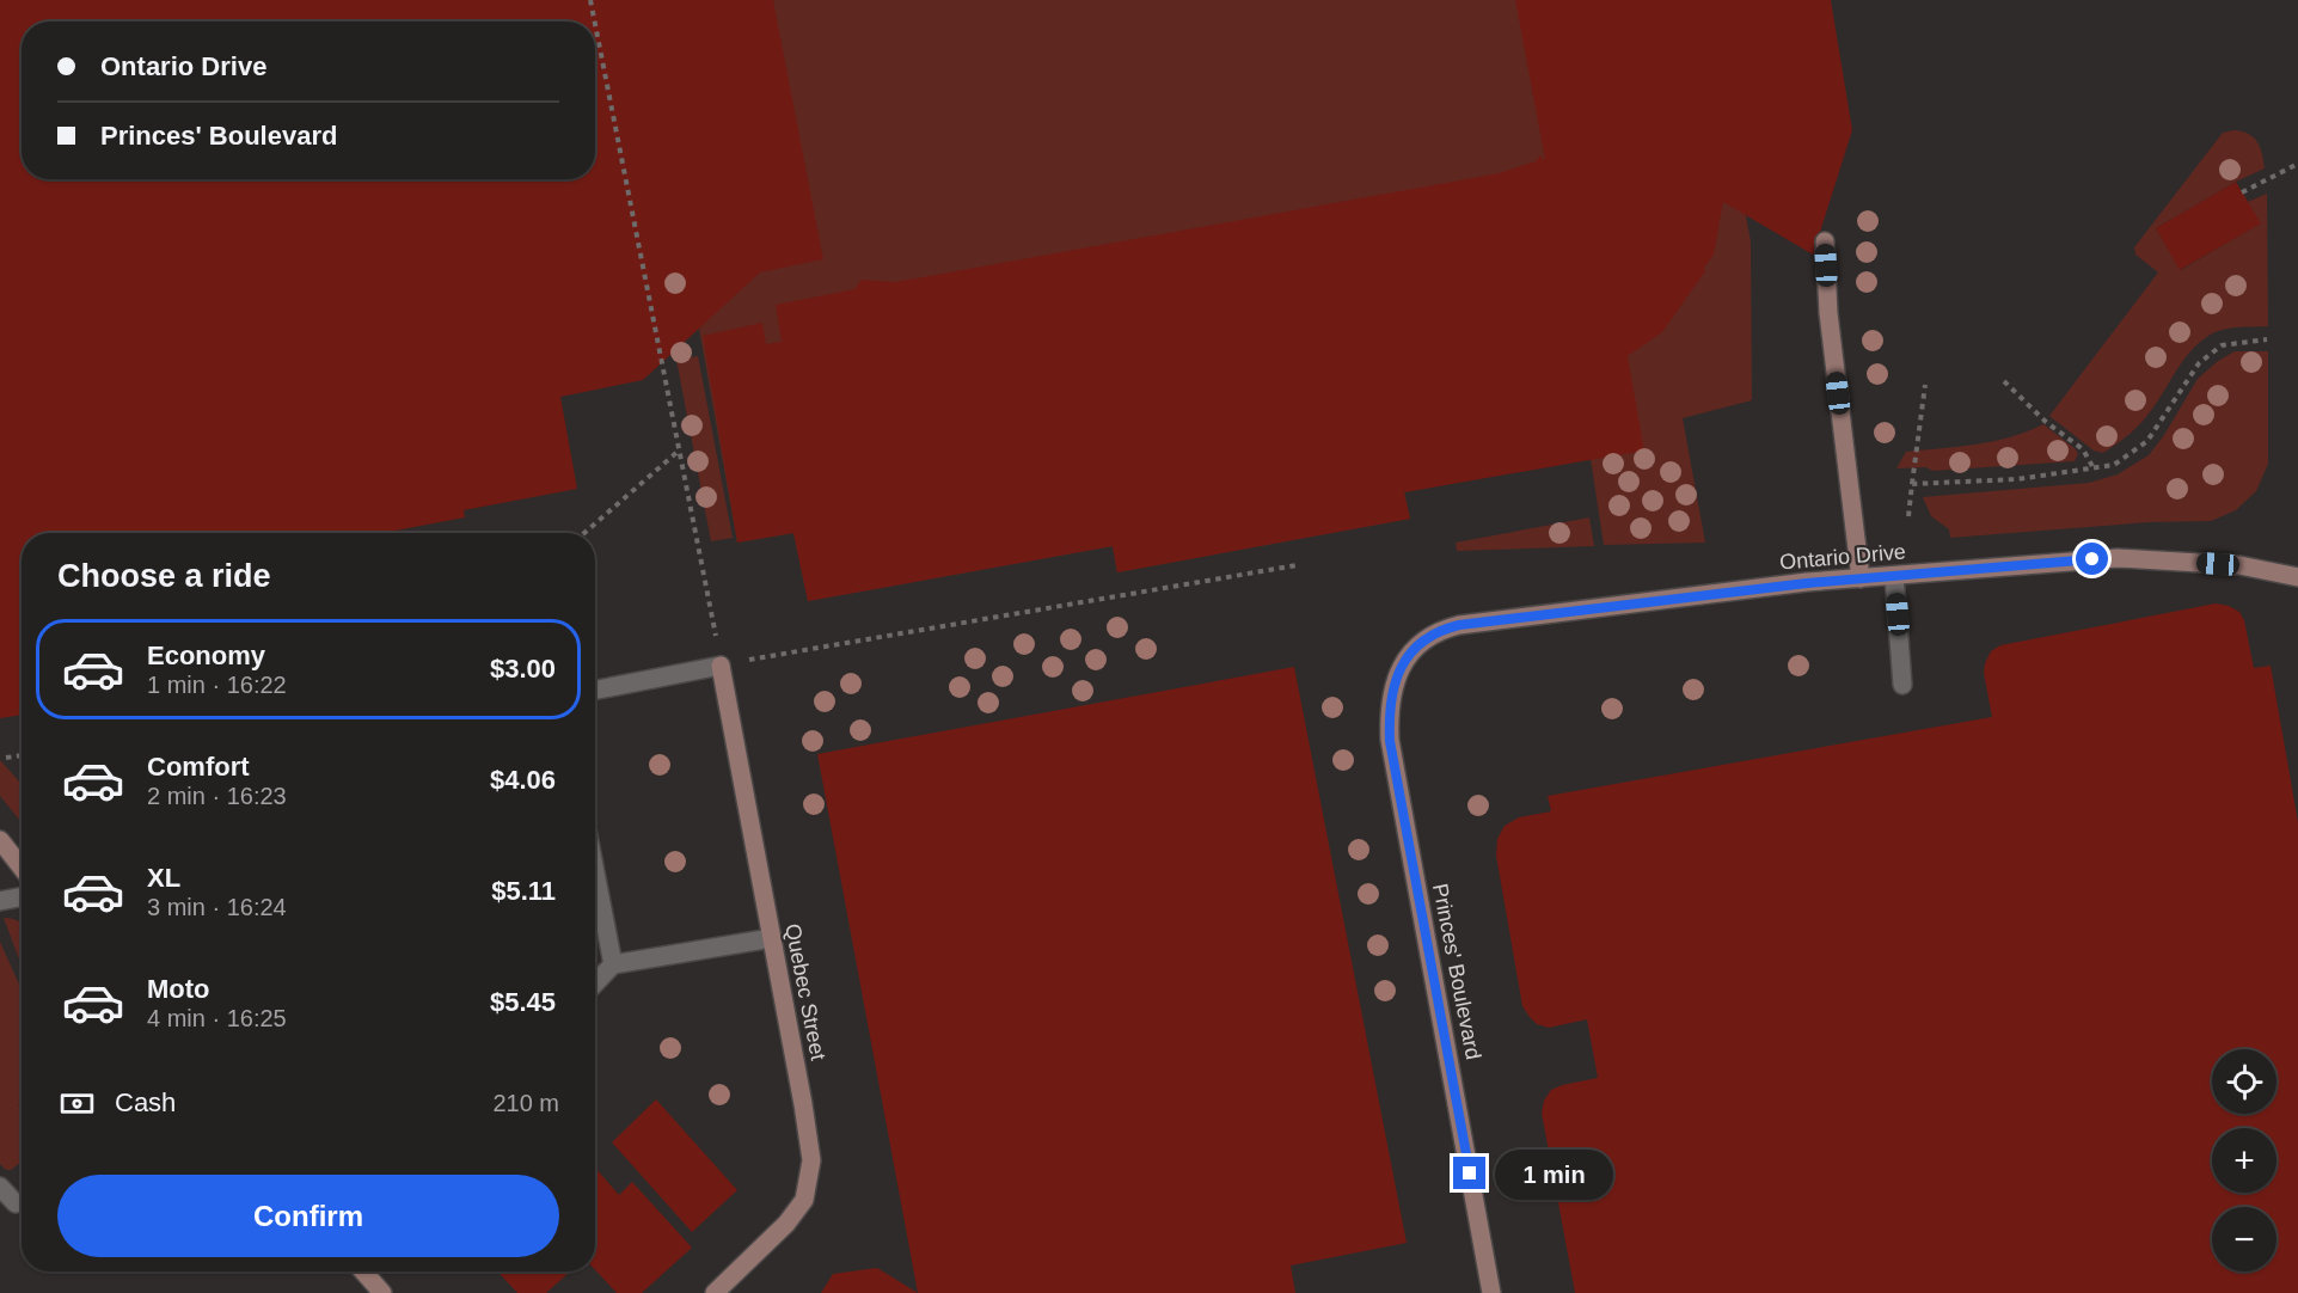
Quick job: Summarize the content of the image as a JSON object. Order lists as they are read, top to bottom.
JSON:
{
  "streets": {
    "street": ["Ontario Drive", "Princes' Boulevard", "Quebec Street"]
  },
  "crossings": [
    ["Ontario Drive", "Princes' Boulevard"]
  ],
  "page": {
    "banner": ["Ontario Drive", "Princes' Boulevard"],
    "heading": "Choose a ride",
    "list": [
      {
        "name": "Economy",
        "note": "1 min · 16:22",
        "value": "$3.00"
      },
      {
        "name": "Comfort",
        "note": "2 min · 16:23",
        "value": "$4.06"
      },
      {
        "name": "XL",
        "note": "3 min · 16:24",
        "value": "$5.11"
      },
      {
        "name": "Moto",
        "note": "4 min · 16:25",
        "value": "$5.45"
      }
    ],
    "map_buttons": ["+", "−"],
    "pay": ["Cash", "210 m"],
    "bubble": "1 min",
    "buttons": "Confirm"
  }
}
